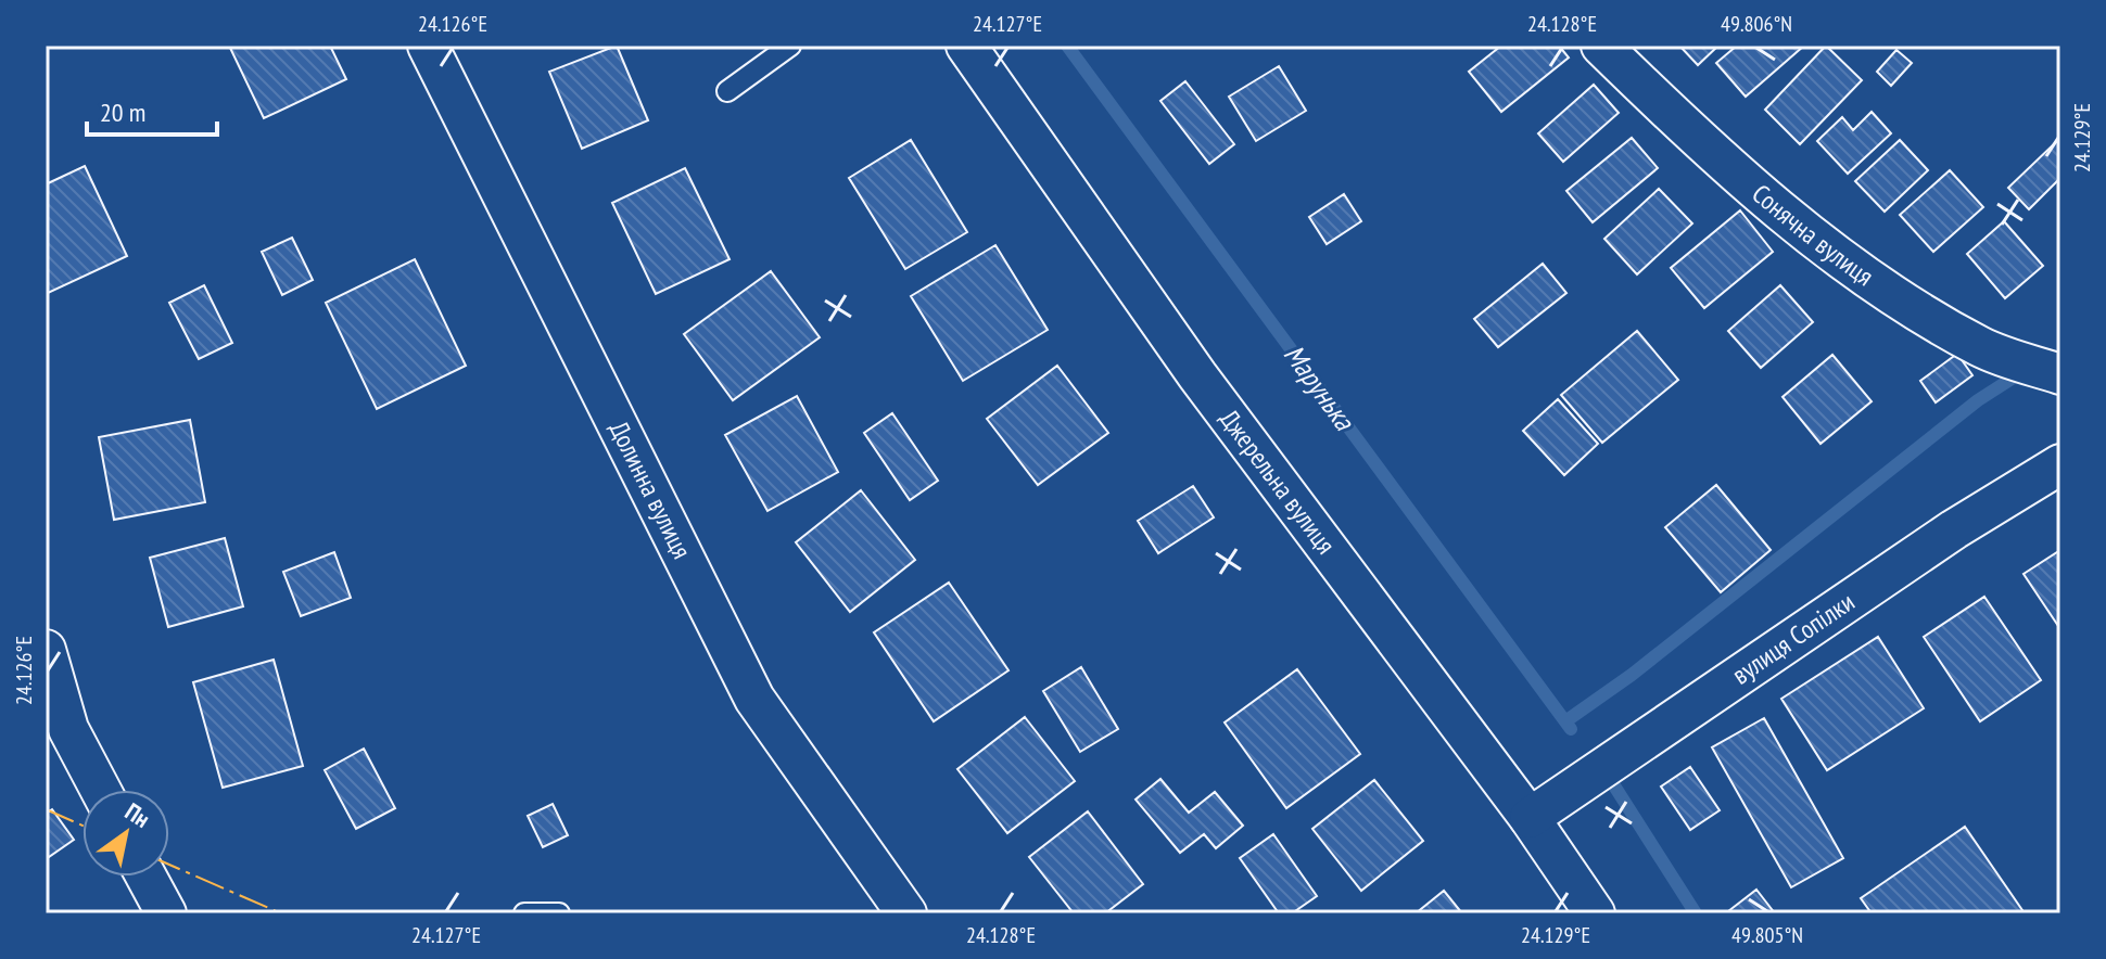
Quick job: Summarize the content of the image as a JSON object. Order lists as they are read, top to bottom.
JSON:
{
  "streets": {
    "street": [
      "Сонячна вулиця",
      "Джерельна вулиця",
      "Долинна вулиця",
      "вулиця Сопілки"
    ]
  },
  "crossings": [
    ["Джерельна вулиця", "вулиця Сопілки"]
  ],
  "water": ["Марунька"],
  "scale_bar": "20 m",
  "north": "top right",
  "coordinates": [
    "24.126°E",
    "24.127°E",
    "24.128°E",
    "49.806°N",
    "24.129°E",
    "49.805°N"
  ]
}
